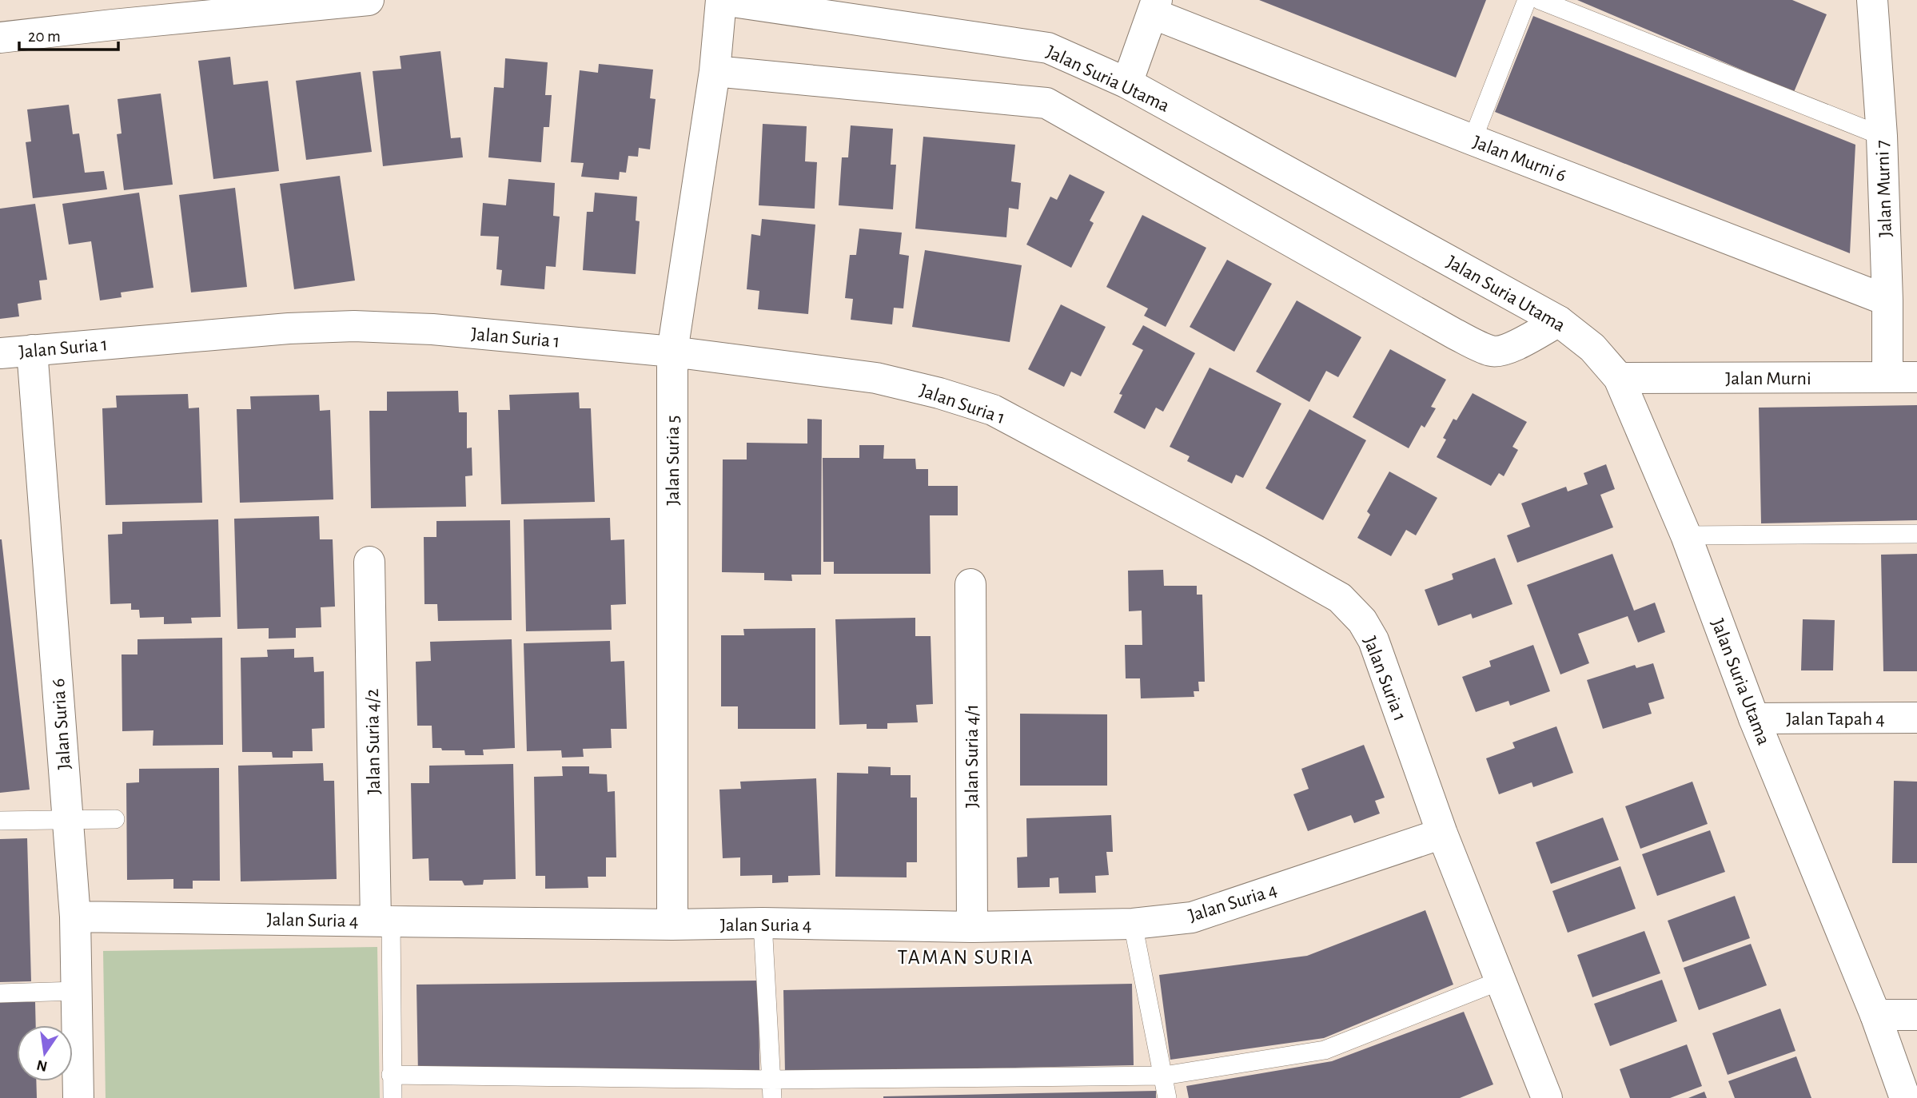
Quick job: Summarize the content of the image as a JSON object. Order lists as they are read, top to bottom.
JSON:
{
  "streets": {
    "street": [
      "Jalan Suria Utama",
      "Jalan Murni 6",
      "Jalan Murni 7",
      "Jalan Suria 1",
      "Jalan Murni",
      "Jalan Suria 5",
      "Jalan Tapah 4",
      "Jalan Suria 6",
      "Jalan Suria 4/2",
      "Jalan Suria 4/1",
      "Jalan Suria 4"
    ]
  },
  "crossings": [
    ["Jalan Suria Utama", "Jalan Murni"],
    ["Jalan Suria Utama", "Jalan Suria 5"],
    ["Jalan Suria Utama", "Jalan Tapah 4"],
    ["Jalan Murni 6", "Jalan Murni 7"],
    ["Jalan Murni 7", "Jalan Murni"],
    ["Jalan Suria 1", "Jalan Suria 5"],
    ["Jalan Suria 1", "Jalan Suria 6"],
    ["Jalan Suria 1", "Jalan Suria 4"],
    ["Jalan Suria 5", "Jalan Suria 4"],
    ["Jalan Suria 6", "Jalan Suria 4"],
    ["Jalan Suria 4/2", "Jalan Suria 4"],
    ["Jalan Suria 4/1", "Jalan Suria 4"]
  ],
  "districts": ["TAMAN SURIA"],
  "scale_bar": "20 m",
  "north": "bottom"
}
